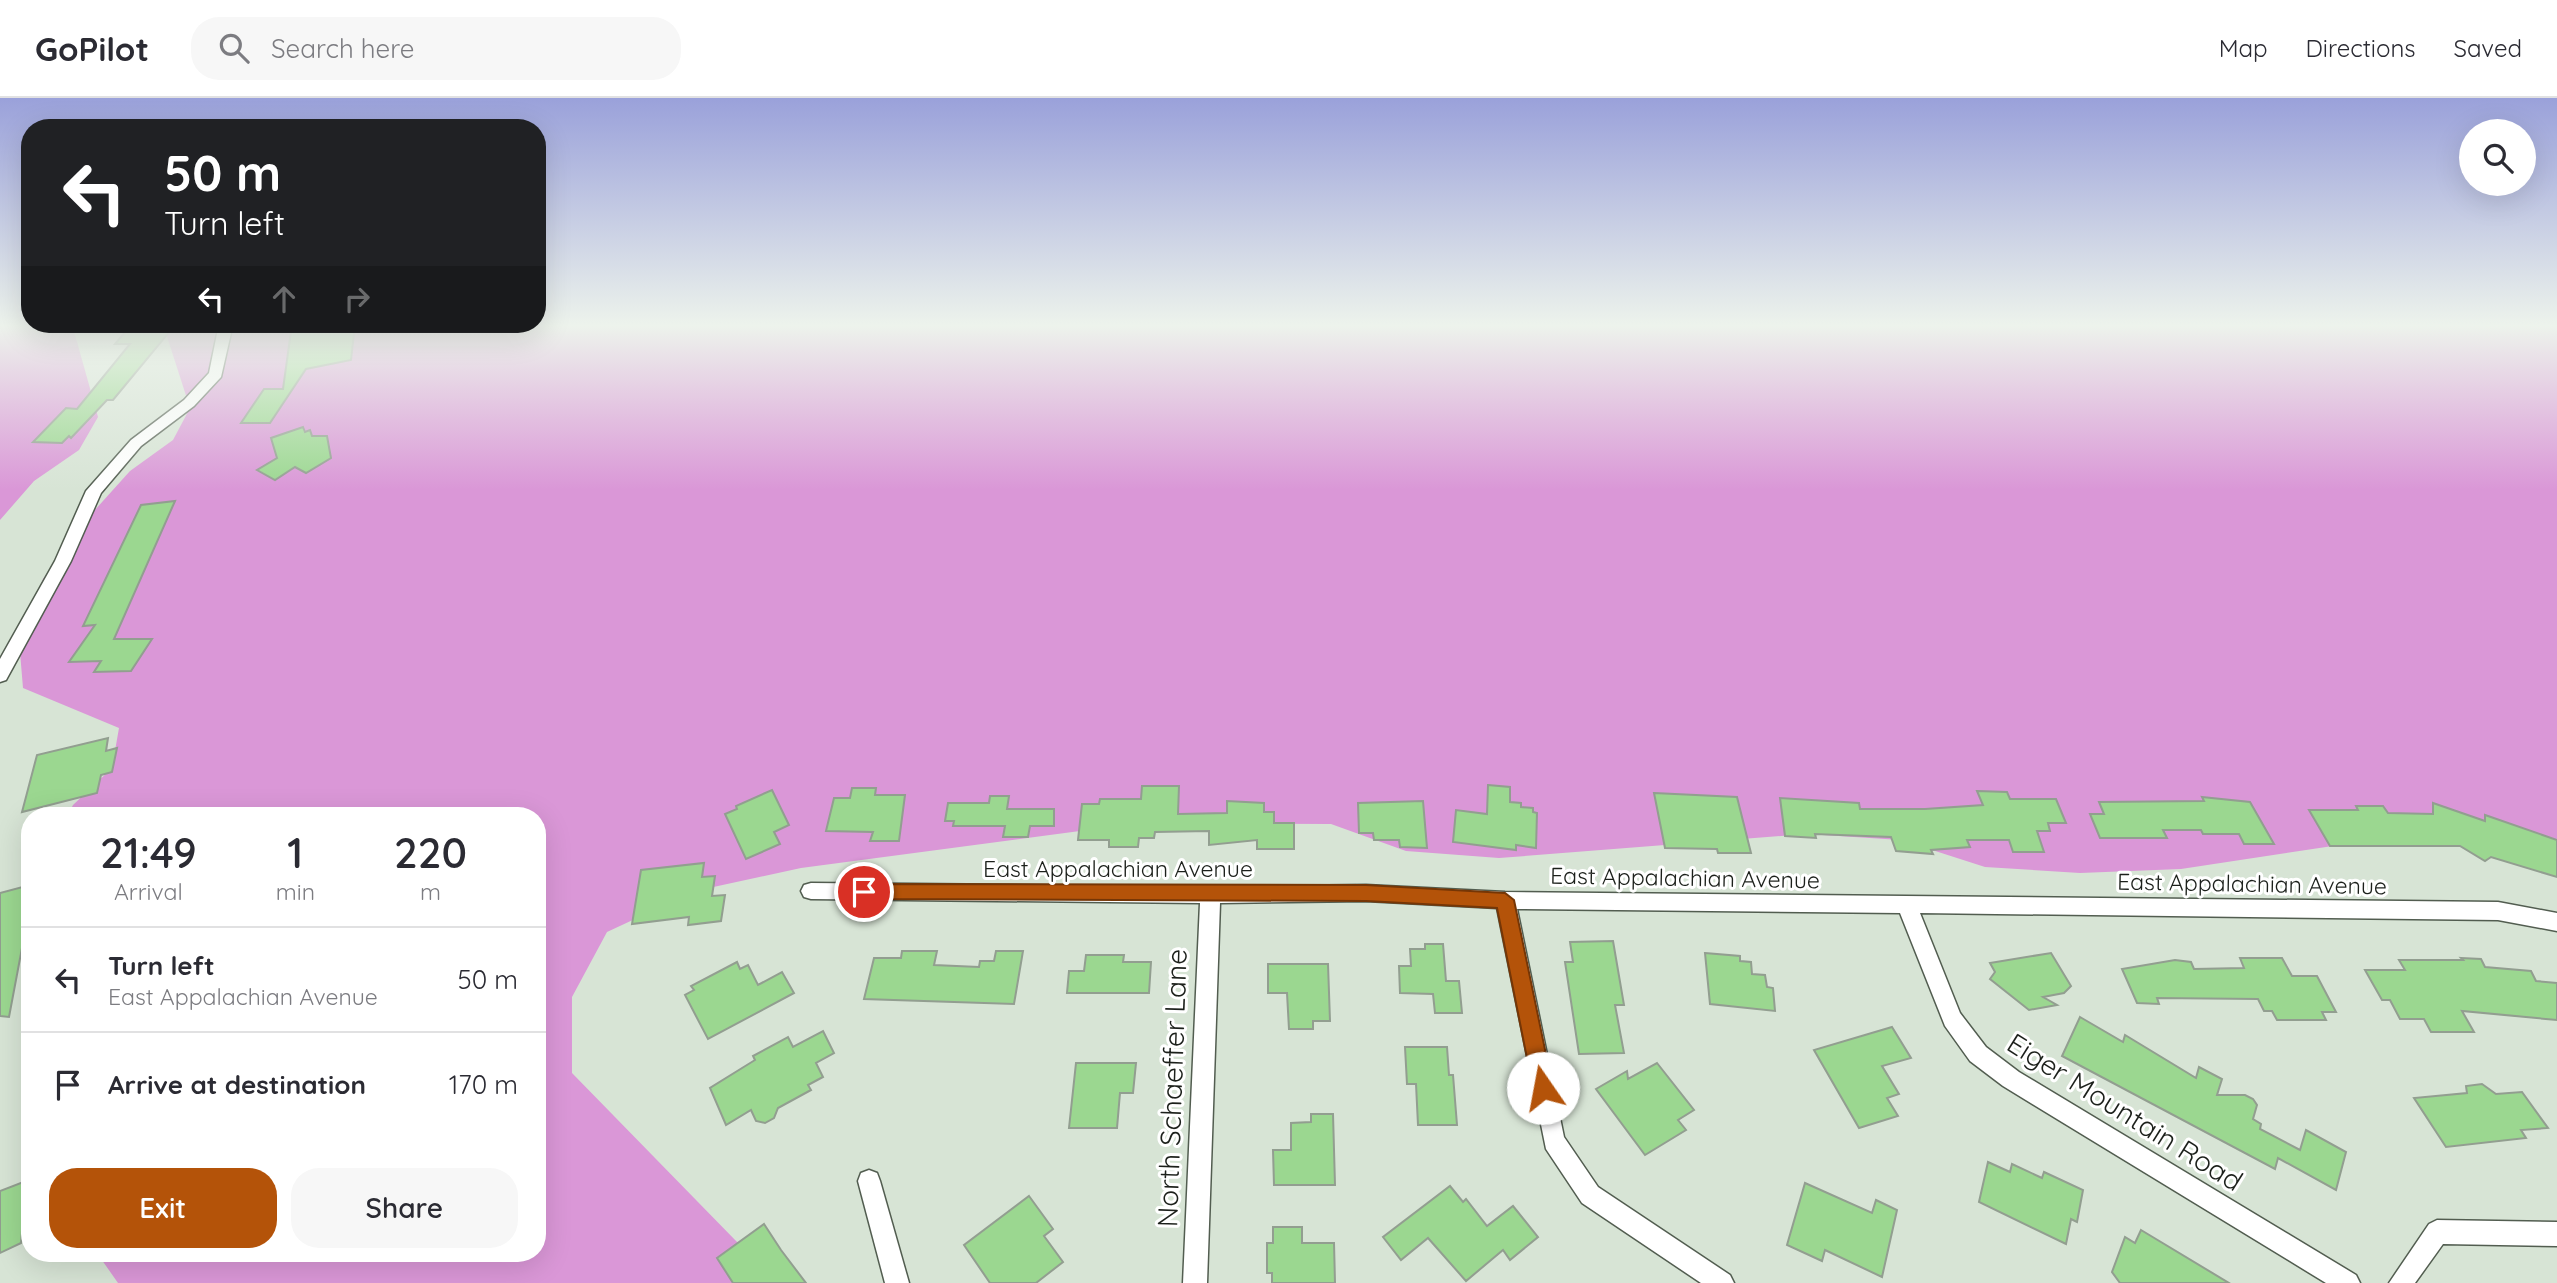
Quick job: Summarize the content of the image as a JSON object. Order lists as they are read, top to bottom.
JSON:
{
  "streets": {
    "street": ["East Appalachian Avenue", "North Schaeffer Lane", "Eiger Mountain Road"]
  },
  "crossings": [
    ["East Appalachian Avenue", "North Schaeffer Lane"],
    ["East Appalachian Avenue", "Eiger Mountain Road"]
  ],
  "page": {
    "header": "GoPilot",
    "search": "Search here",
    "nav": ["Map", "Directions", "Saved"],
    "turn": ["50 m", "Turn left"],
    "eta": [
      "21:49",
      "Arrival",
      "1",
      "min",
      "220",
      "m"
    ],
    "list": [
      {
        "name": "Turn left",
        "note": "East Appalachian Avenue",
        "value": "50 m"
      },
      {
        "name": "Arrive at destination",
        "value": "170 m"
      }
    ],
    "buttons": ["Exit", "Share"]
  }
}
